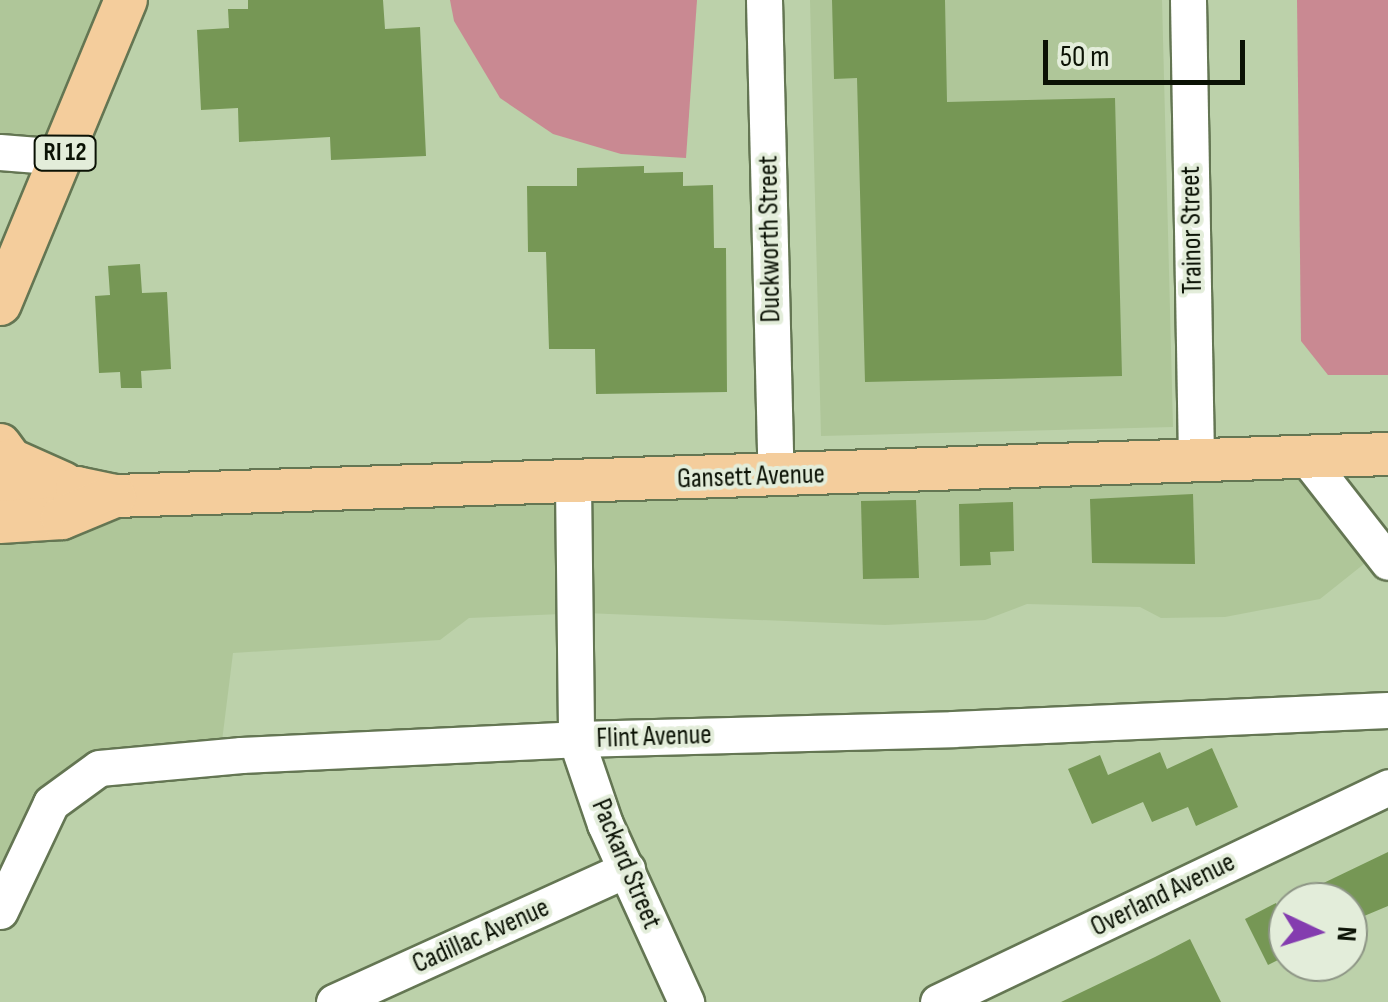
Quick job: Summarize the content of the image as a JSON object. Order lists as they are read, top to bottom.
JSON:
{
  "streets": {
    "main road": ["RI 12", "Gansett Avenue"],
    "street": [
      "Trainor Street",
      "Duckworth Street",
      "Flint Avenue",
      "Packard Street",
      "Overland Avenue",
      "Cadillac Avenue"
    ]
  },
  "crossings": [
    ["Trainor Street", "Gansett Avenue"],
    ["Duckworth Street", "Gansett Avenue"],
    ["Gansett Avenue", "Packard Street"],
    ["Flint Avenue", "Packard Street"],
    ["Packard Street", "Cadillac Avenue"]
  ],
  "scale_bar": "50 m",
  "north": "right"
}
